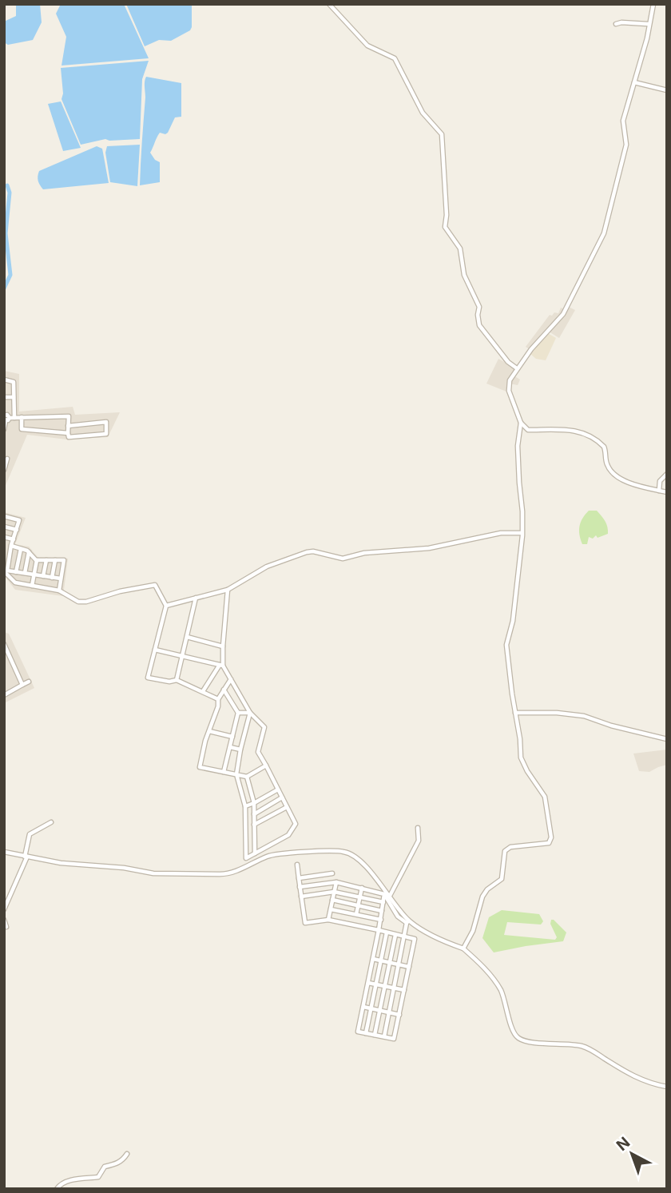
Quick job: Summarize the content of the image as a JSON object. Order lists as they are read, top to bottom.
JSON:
{
  "north": "top left"
}
